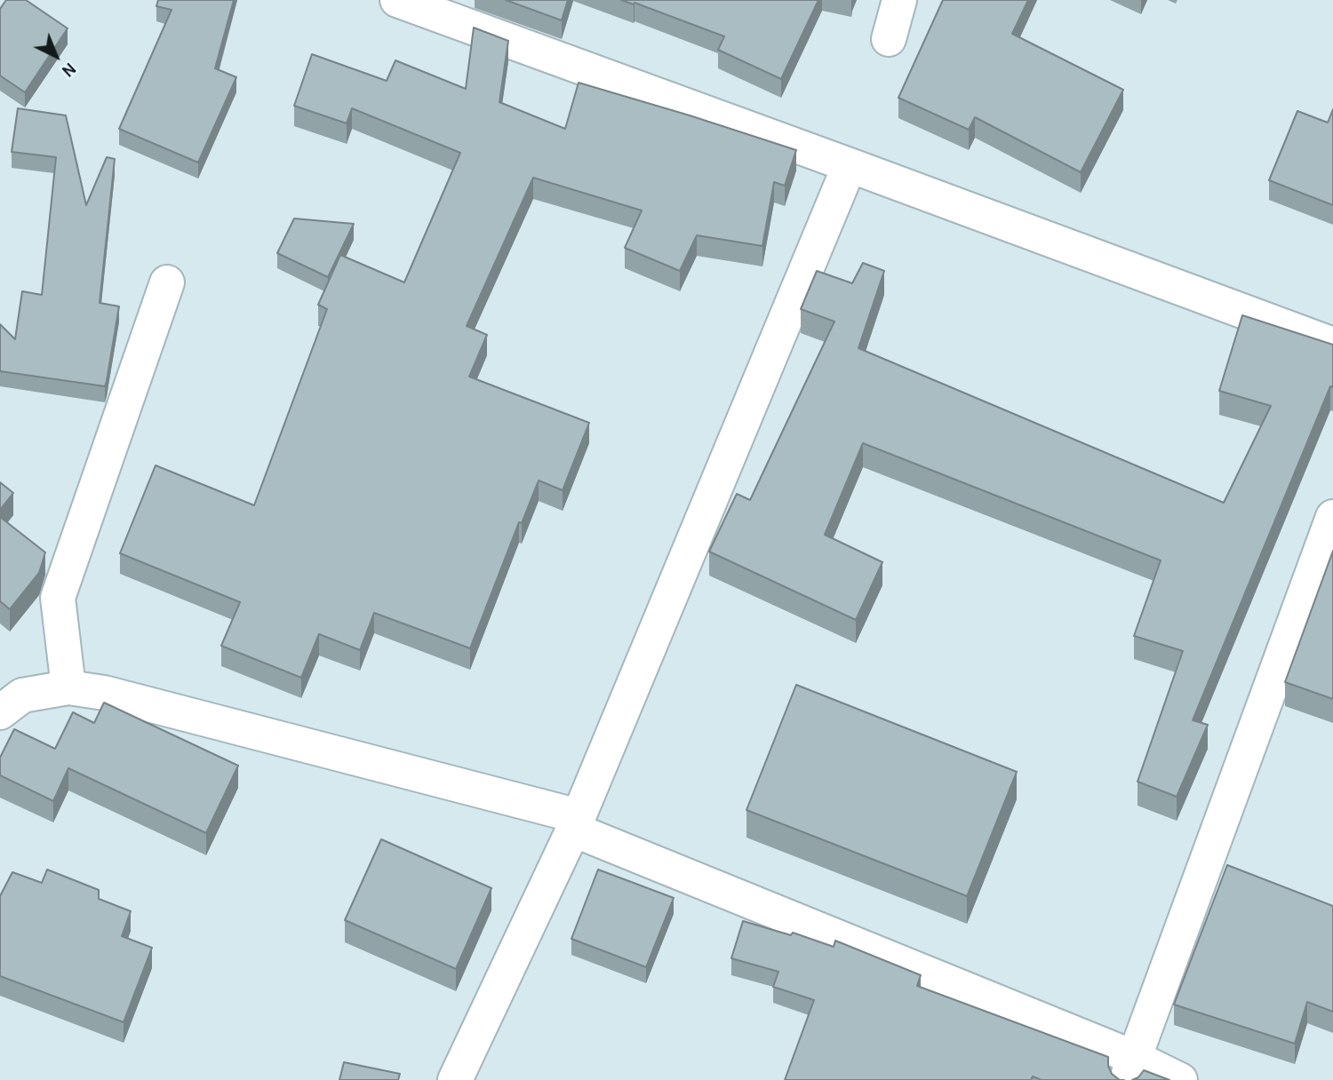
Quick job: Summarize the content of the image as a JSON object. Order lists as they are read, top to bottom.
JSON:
{
  "north": "bottom right"
}
